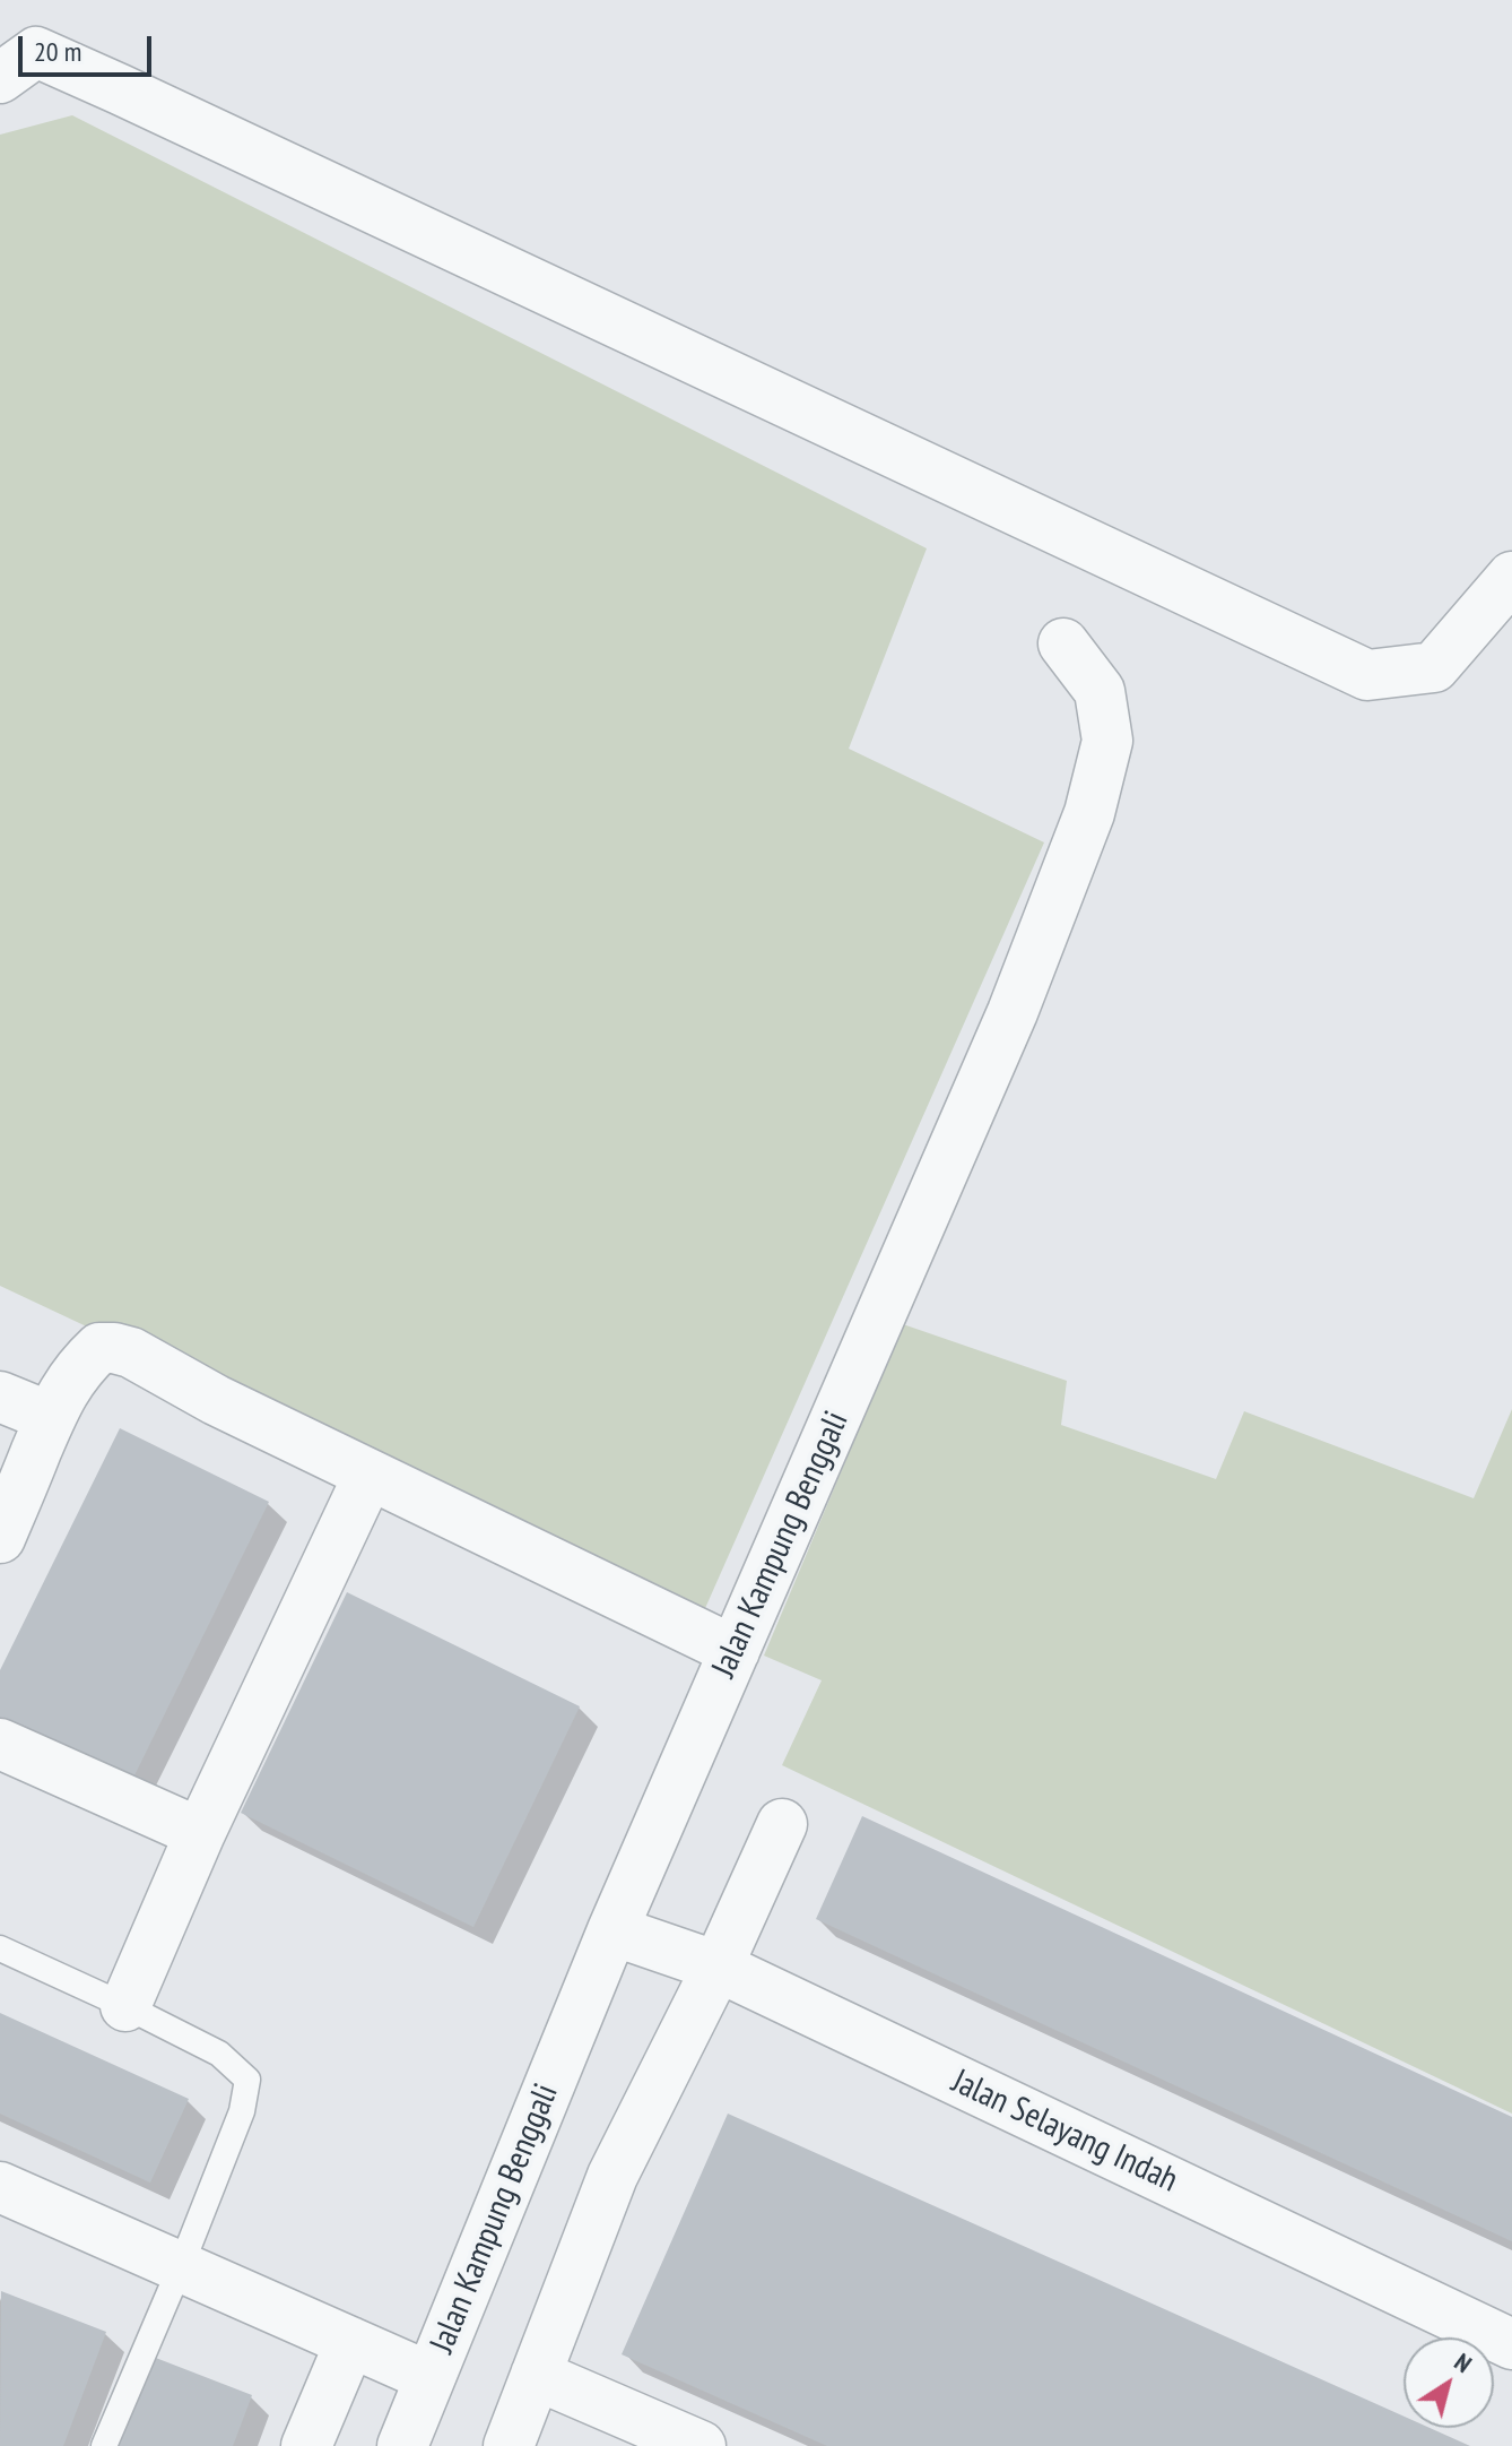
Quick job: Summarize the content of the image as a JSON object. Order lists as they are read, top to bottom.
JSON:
{
  "streets": {
    "street": ["Jalan Kampung Benggali", "Jalan Selayang Indah"]
  },
  "crossings": [
    ["Jalan Kampung Benggali", "Jalan Selayang Indah"]
  ],
  "scale_bar": "20 m",
  "north": "top right"
}
